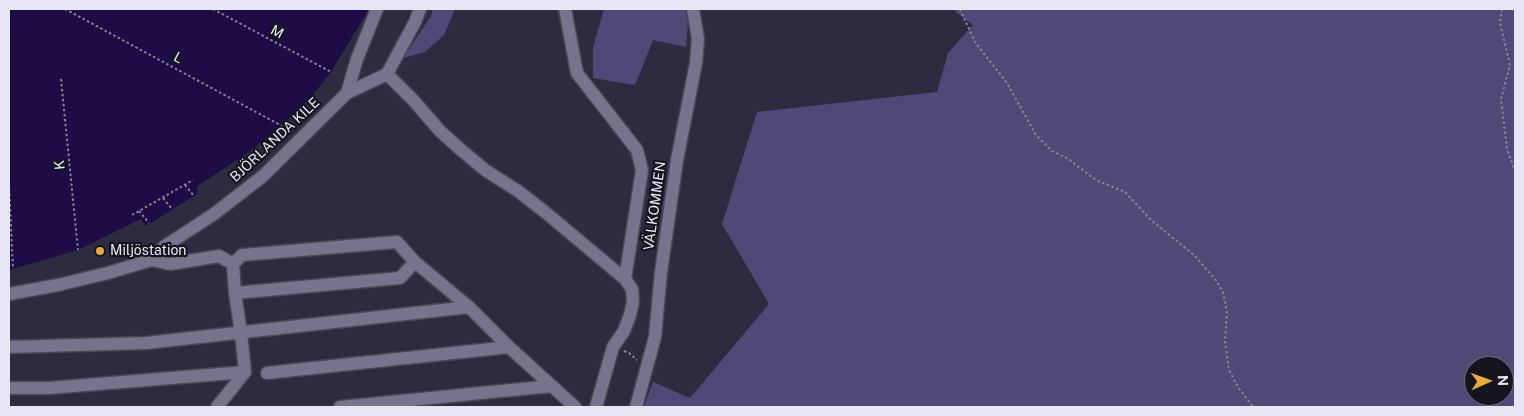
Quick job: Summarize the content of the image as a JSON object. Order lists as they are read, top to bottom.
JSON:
{
  "streets": {
    "street": ["BJÖRLANDA KILE", "VÄLKOMMEN"],
    "path": ["M", "L", "K"]
  },
  "places": ["Miljöstation"],
  "north": "right"
}
